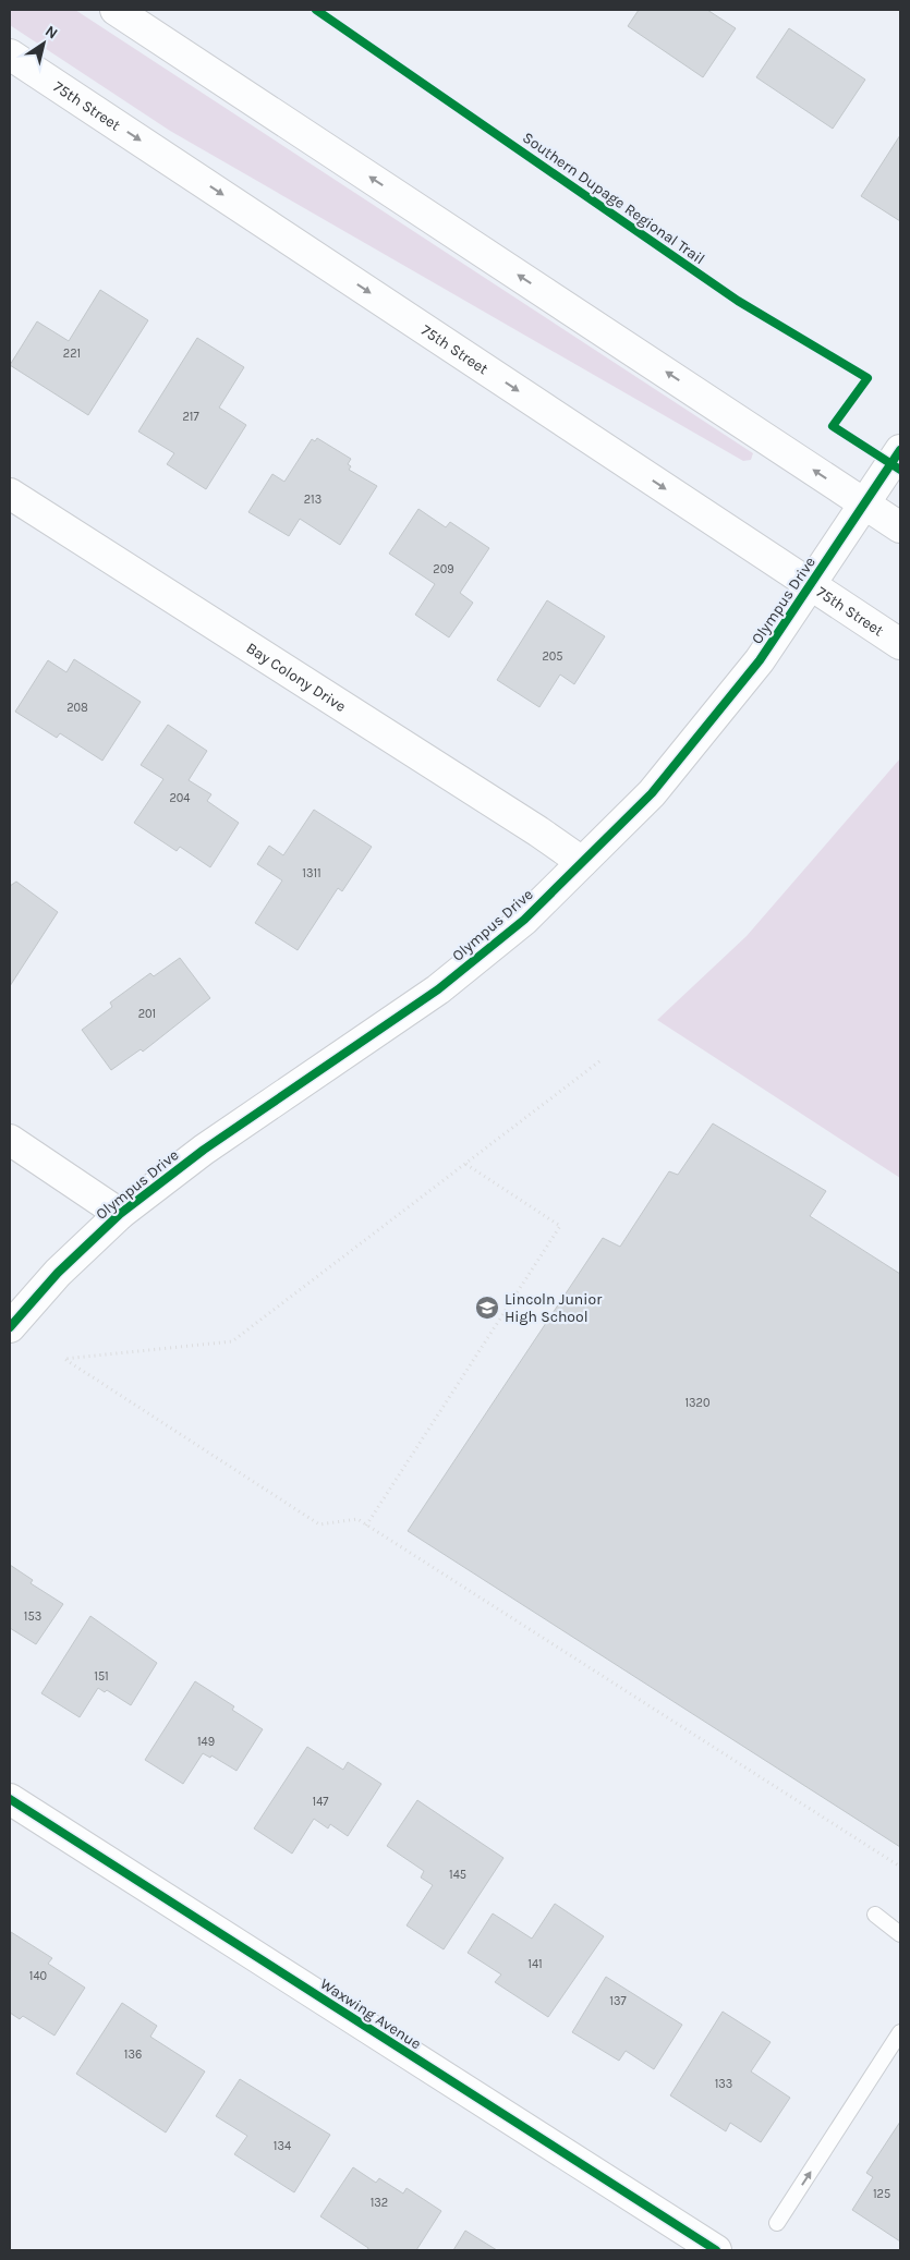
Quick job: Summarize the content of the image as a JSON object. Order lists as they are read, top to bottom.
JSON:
{
  "streets": {
    "street": [
      "75th Street",
      "Olympus Drive",
      "Bay Colony Drive",
      "Waxwing Avenue"
    ],
    "cycle path": ["Southern Dupage Regional Trail"]
  },
  "crossings": [
    ["75th Street", "Olympus Drive"],
    ["Olympus Drive", "Bay Colony Drive"]
  ],
  "places": {
    "school or university": ["Lincoln Junior High School"]
  },
  "house_numbers": [
    "221",
    "217",
    "213",
    "209",
    "205",
    "208",
    "204",
    "1311",
    "201",
    "1320",
    "153",
    "151",
    "149",
    "147",
    "145",
    "141",
    "140",
    "137",
    "136",
    "133",
    "134",
    "125",
    "132"
  ],
  "north": "top right"
}
